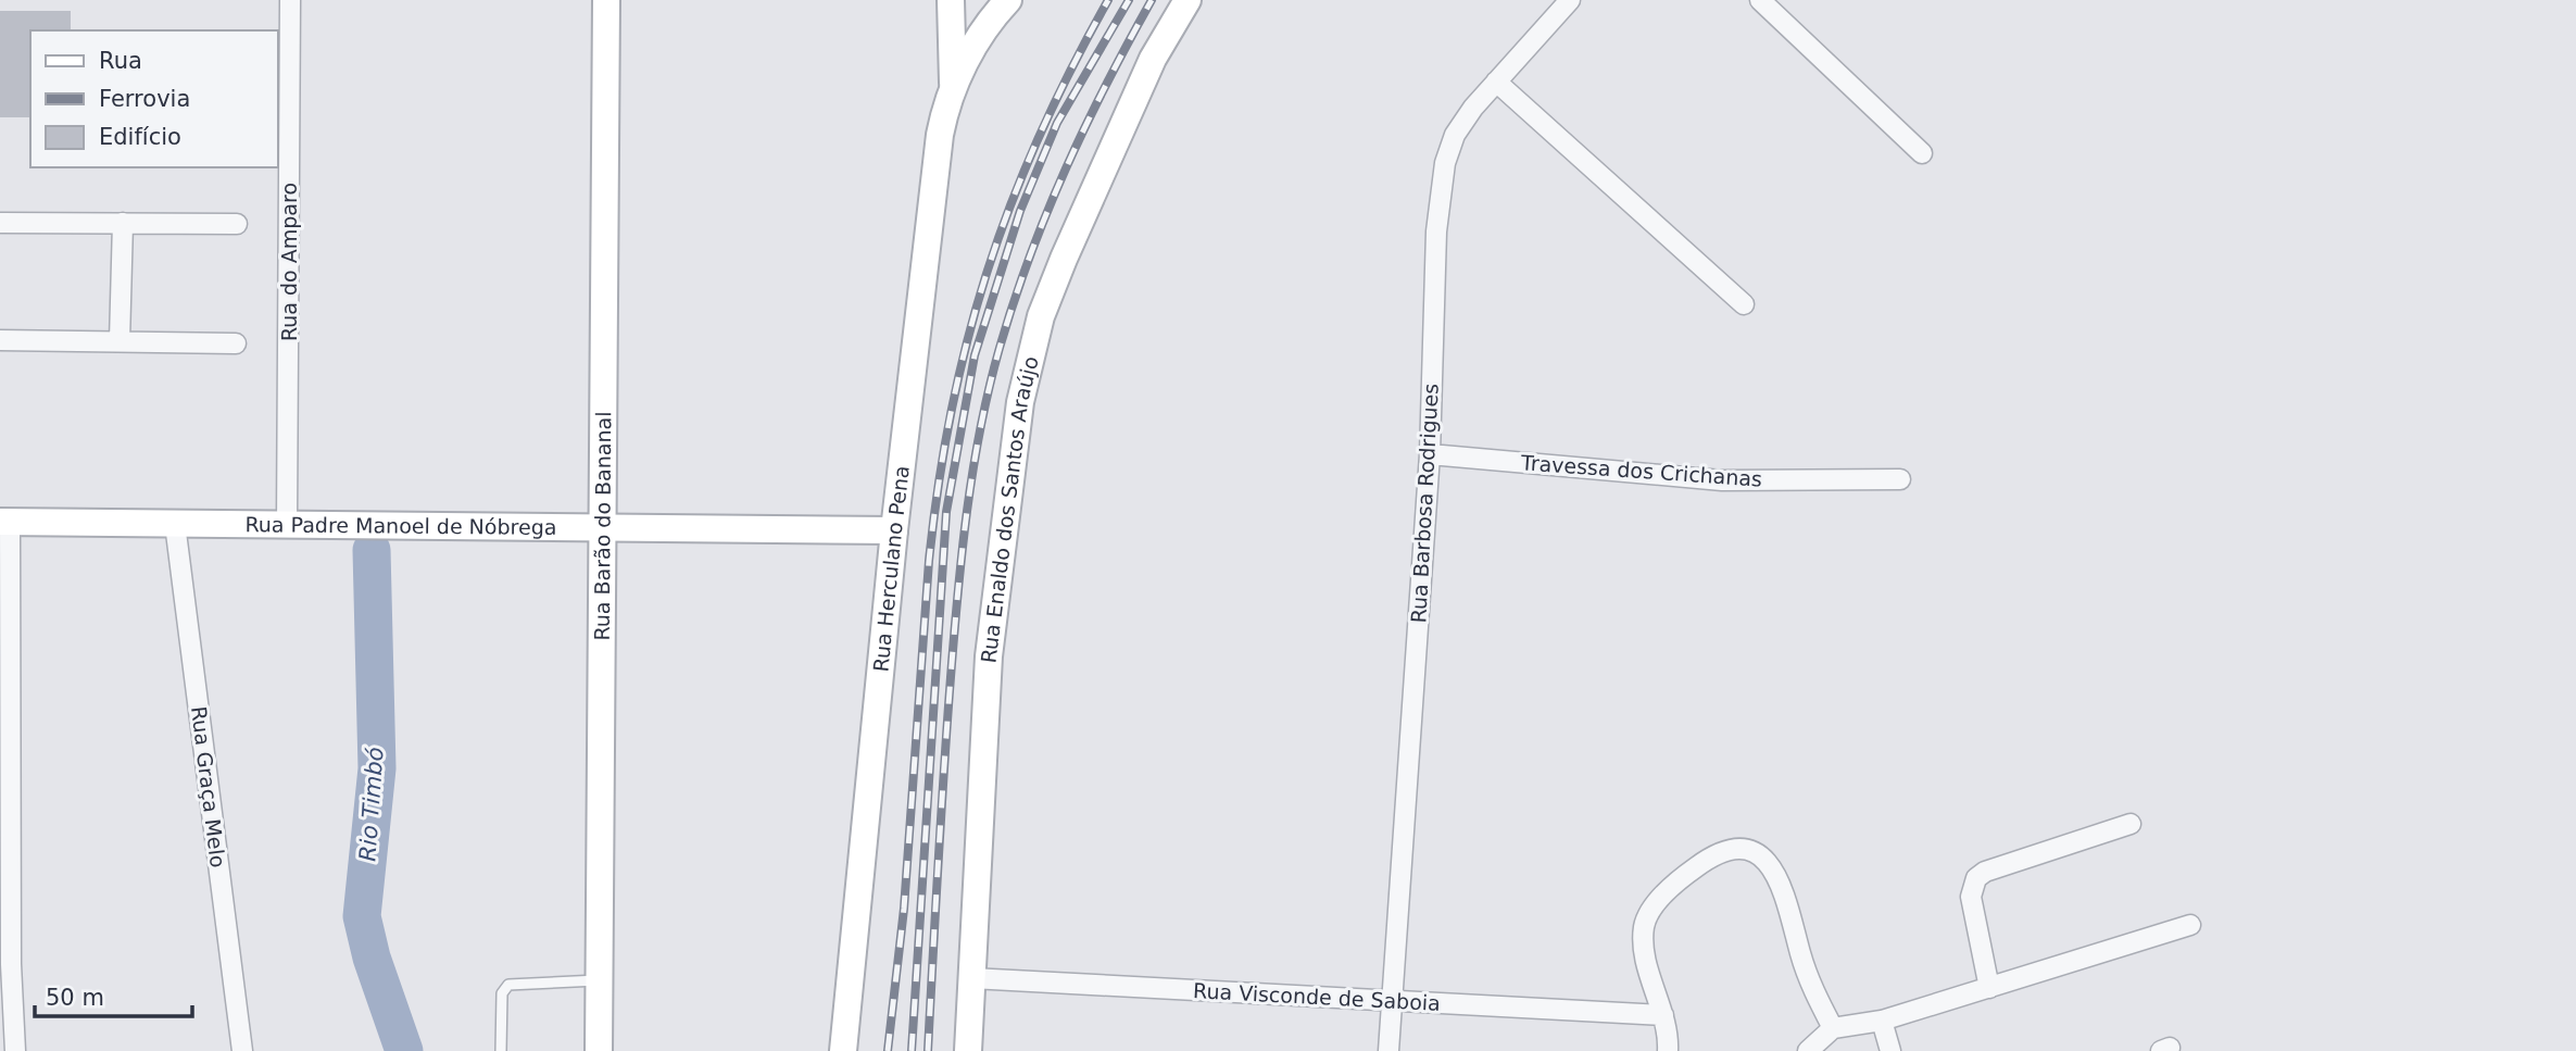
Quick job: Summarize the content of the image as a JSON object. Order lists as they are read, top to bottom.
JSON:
{
  "streets": {
    "main road": [
      "Rua Enaldo dos Santos Araújo",
      "Rua Padre Manoel de Nóbrega",
      "Rua Barão do Bananal",
      "Rua Herculano Pena"
    ],
    "street": [
      "Rua do Amparo",
      "Travessa dos Crichanas",
      "Rua Barbosa Rodrigues",
      "Rua Graça Melo",
      "Rua Visconde de Saboia"
    ]
  },
  "crossings": [
    ["Rua do Amparo", "Rua Padre Manoel de Nóbrega"],
    ["Travessa dos Crichanas", "Rua Barbosa Rodrigues"],
    ["Rua Barbosa Rodrigues", "Rua Visconde de Saboia"],
    ["Rua Enaldo dos Santos Araújo", "Rua Visconde de Saboia"],
    ["Rua Padre Manoel de Nóbrega", "Rua Barão do Bananal"],
    ["Rua Padre Manoel de Nóbrega", "Rua Herculano Pena"],
    ["Rua Padre Manoel de Nóbrega", "Rua Graça Melo"]
  ],
  "water": ["Rio Timbó"],
  "legend": ["Rua", "Ferrovia", "Edifício"],
  "scale_bar": "50 m"
}
